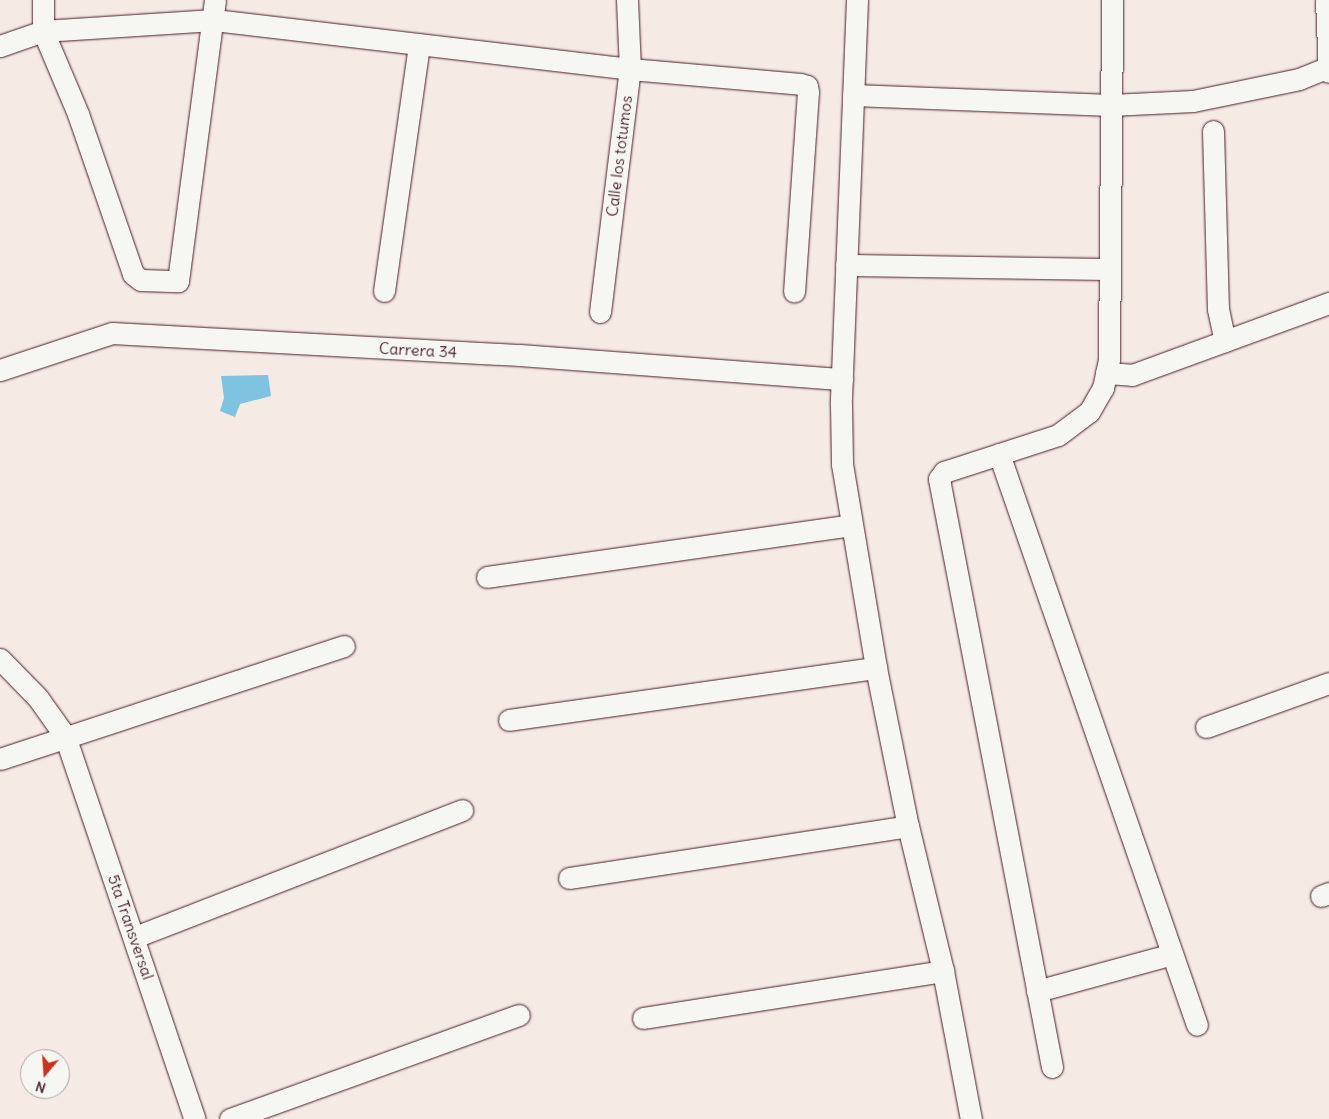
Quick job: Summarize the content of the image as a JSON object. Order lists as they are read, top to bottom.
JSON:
{
  "streets": {
    "street": ["Calle los totumos", "Carrera 34", "5ta Transversal"]
  },
  "north": "bottom"
}
